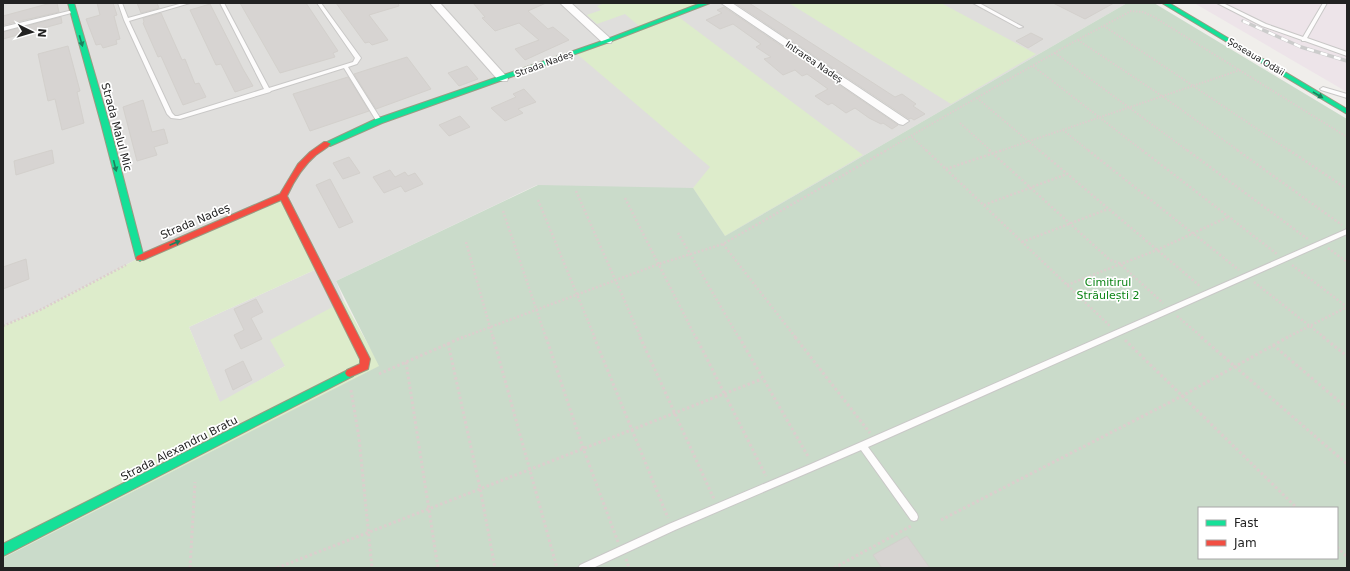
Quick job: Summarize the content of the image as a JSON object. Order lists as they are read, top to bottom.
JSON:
{
  "streets": {
    "street": [
      "Șoseaua Odăii",
      "Intrarea Nadeș",
      "Strada Nadeș",
      "Strada Malul Mic",
      "Strada Alexandru Bratu"
    ]
  },
  "crossings": [
    ["Strada Nadeș", "Strada Malul Mic"],
    ["Strada Nadeș", "Strada Alexandru Bratu"]
  ],
  "one_way": ["Strada Malul Mic"],
  "parks": ["Cimitirul Străulești 2"],
  "legend": ["Fast", "Jam"],
  "north": "right"
}
